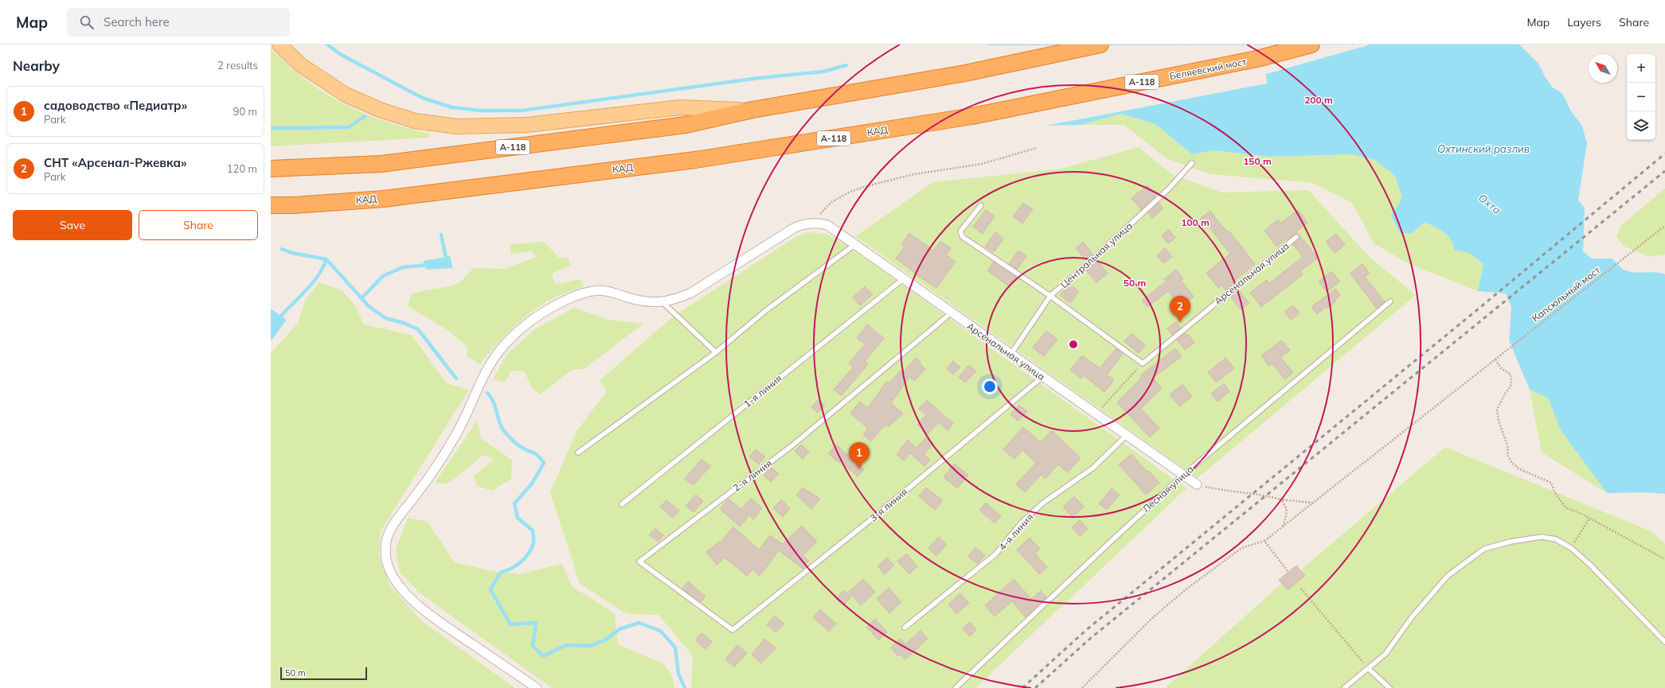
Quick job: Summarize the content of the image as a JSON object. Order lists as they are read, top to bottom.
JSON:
{
  "streets": {
    "highway": ["Беляевский мост", "А-118", "КАД"],
    "street": ["Арсенальная улица"],
    "lane": [
      "Центральная улица",
      "1-я линия",
      "2-я линия",
      "Лесная улица",
      "3-я линия",
      "4-я линия"
    ],
    "path": ["Капсюльный мост"]
  },
  "crossings": [
    ["Беляевский мост", "КАД"],
    ["Центральная улица", "Арсенальная улица"],
    ["Арсенальная улица", "1-я линия"],
    ["Арсенальная улица", "2-я линия"],
    ["Арсенальная улица", "Лесная улица"],
    ["Арсенальная улица", "3-я линия"],
    ["Арсенальная улица", "4-я линия"],
    ["2-я линия", "3-я линия"]
  ],
  "water": ["Охтинский разлив", "Охта"],
  "scale_bar": "50 m",
  "north": "top left",
  "page": {
    "header": "Map",
    "search": "Search here",
    "nav": ["Map", "Layers", "Share"],
    "heading": ["Nearby", "2 results"],
    "map_buttons": ["+", "−"],
    "list": [
      {
        "mark": "1",
        "name": "садоводство «Педиатр»",
        "note": "Park",
        "value": "90 m"
      },
      {
        "mark": "2",
        "name": "СНТ «Арсенал-Ржевка»",
        "note": "Park",
        "value": "120 m"
      }
    ],
    "buttons": ["Save", "Share"],
    "pins": ["2", "1"],
    "scale": "50 m"
  },
  "rings": [
    "200 m",
    "150 m",
    "100 m",
    "50 m"
  ]
}
